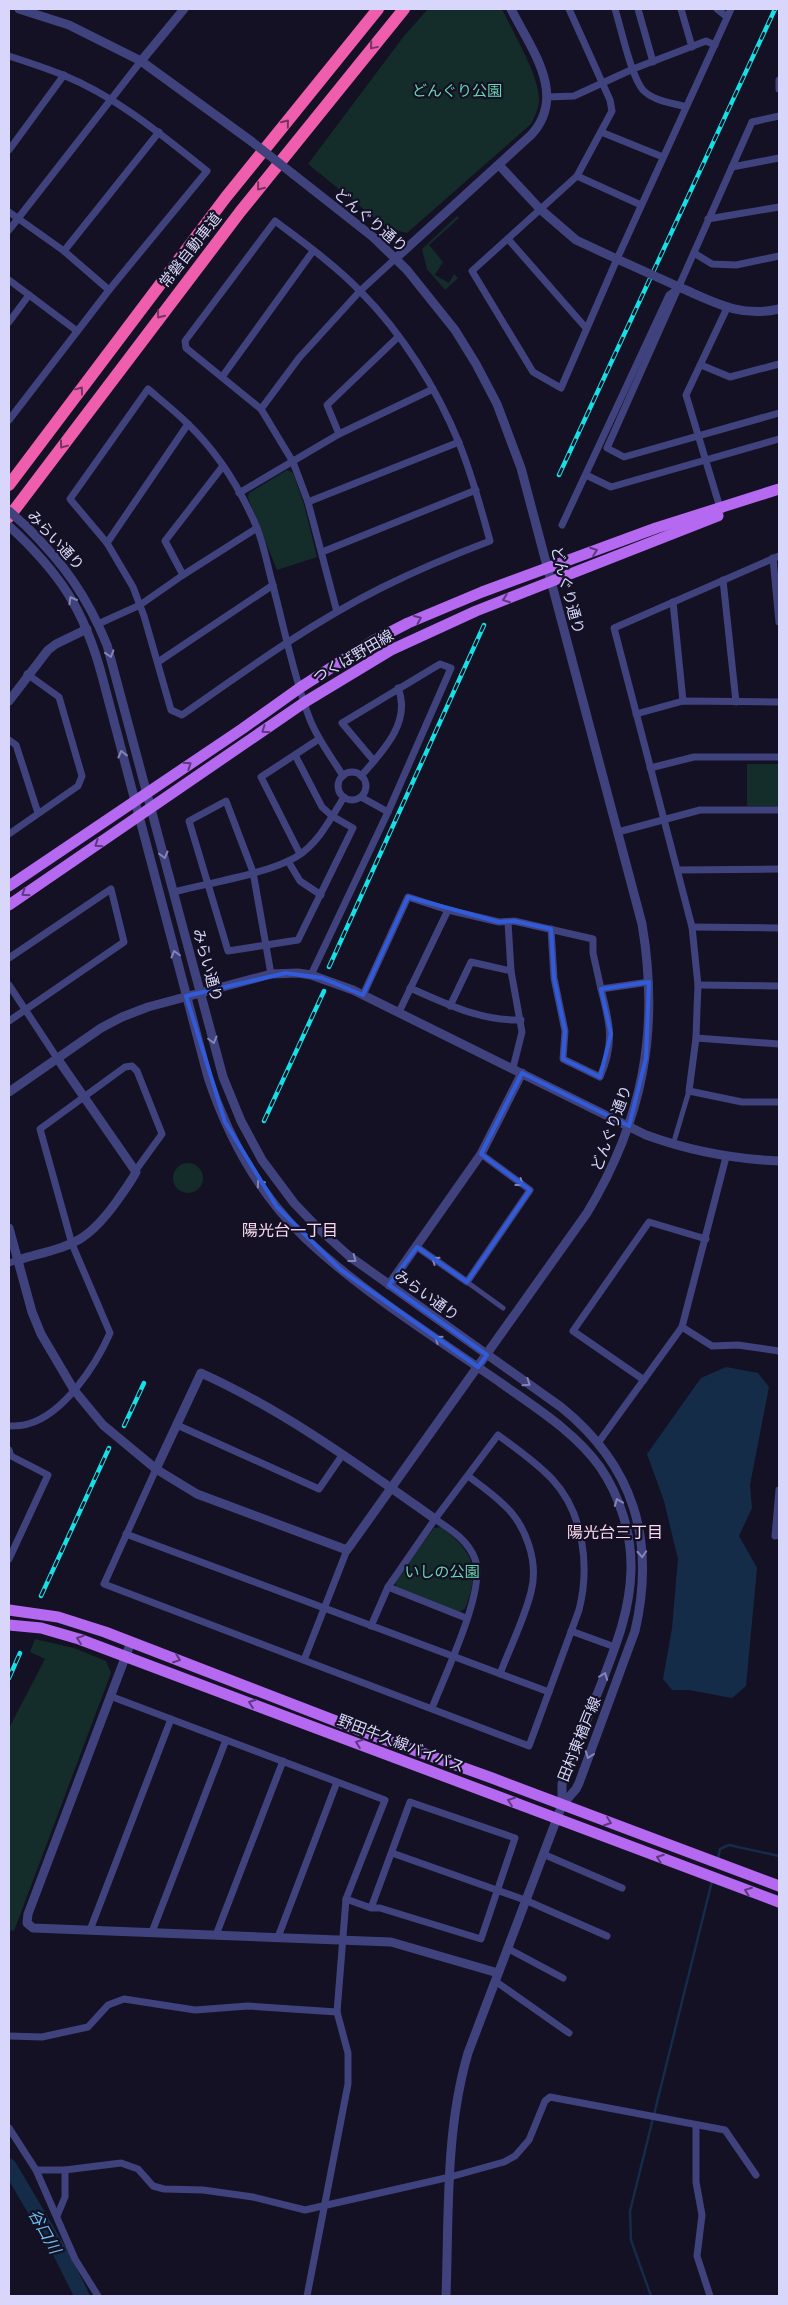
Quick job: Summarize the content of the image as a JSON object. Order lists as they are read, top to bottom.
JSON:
{
  "streets": {
    "highway": ["常磐自動車道"],
    "main road": ["つくば野田線", "野田牛久線バイパス"],
    "street": ["どんぐり通り", "みらい通り", "田村東楢戸線"]
  },
  "crossings": [
    ["どんぐり通り", "みらい通り"],
    ["どんぐり通り", "つくば野田線"],
    ["どんぐり通り", "田村東楢戸線"],
    ["みらい通り", "つくば野田線"],
    ["みらい通り", "田村東楢戸線"],
    ["田村東楢戸線", "野田牛久線バイパス"]
  ],
  "districts": ["陽光台一丁目", "陽光台三丁目"],
  "water": ["谷口川"],
  "parks": ["どんぐり公園", "いしの公園"]
}
